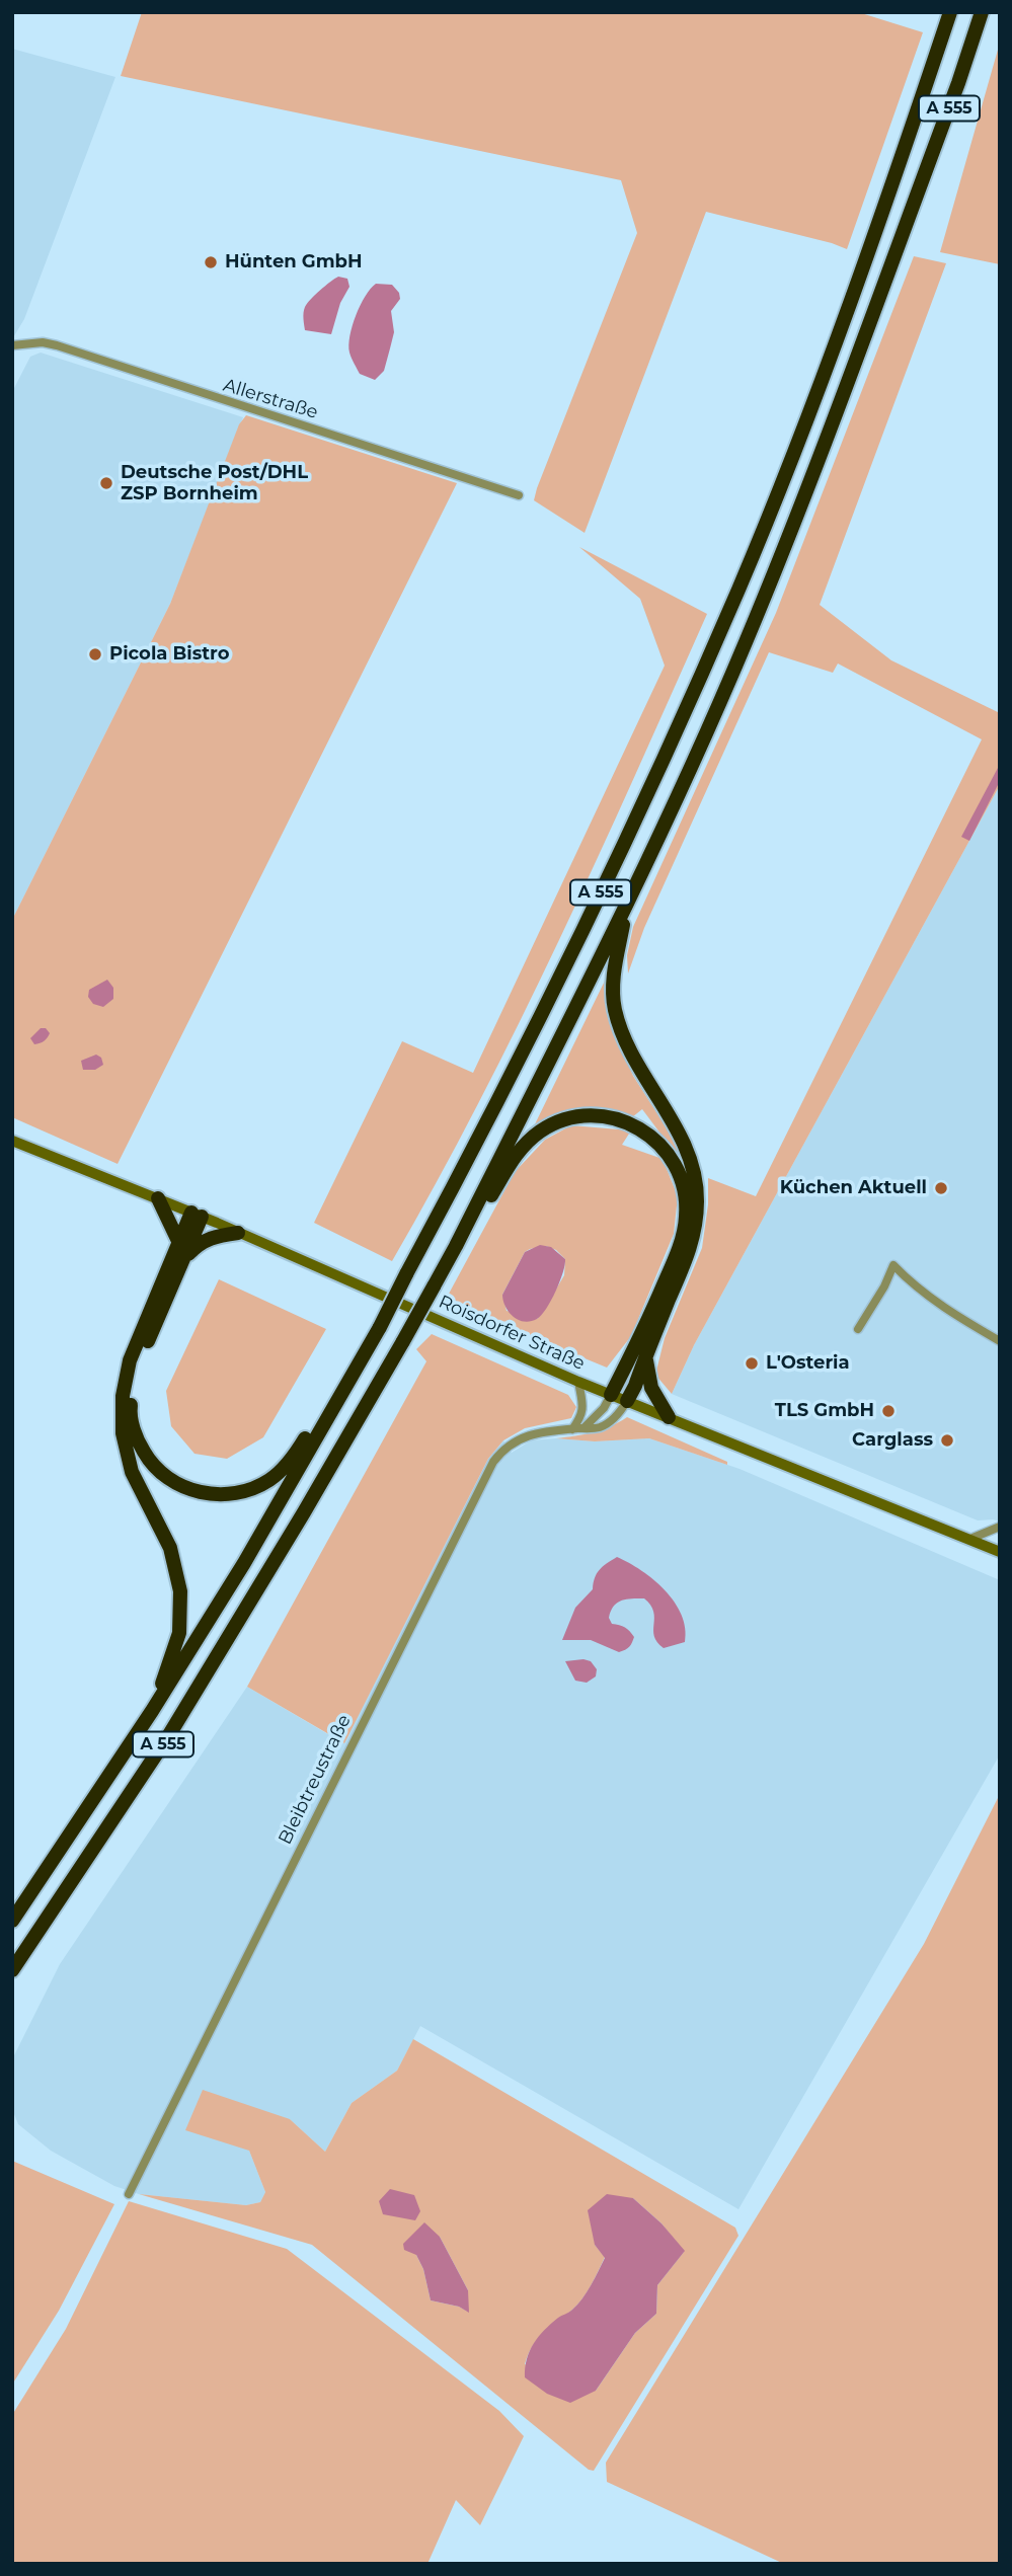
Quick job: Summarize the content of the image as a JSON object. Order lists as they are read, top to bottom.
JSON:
{
  "streets": {
    "highway": ["A 555"],
    "main road": ["Roisdorfer Straße"],
    "street": ["Allerstraße", "Bleibtreustraße"]
  },
  "crossings": [
    ["Roisdorfer Straße", "Bleibtreustraße"]
  ],
  "places": [
    "Hünten GmbH",
    "Deutsche Post/DHL ZSP Bornheim",
    "Picola Bistro",
    "Küchen Aktuell",
    "L'Osteria",
    "TLS GmbH",
    "Carglass"
  ]
}
